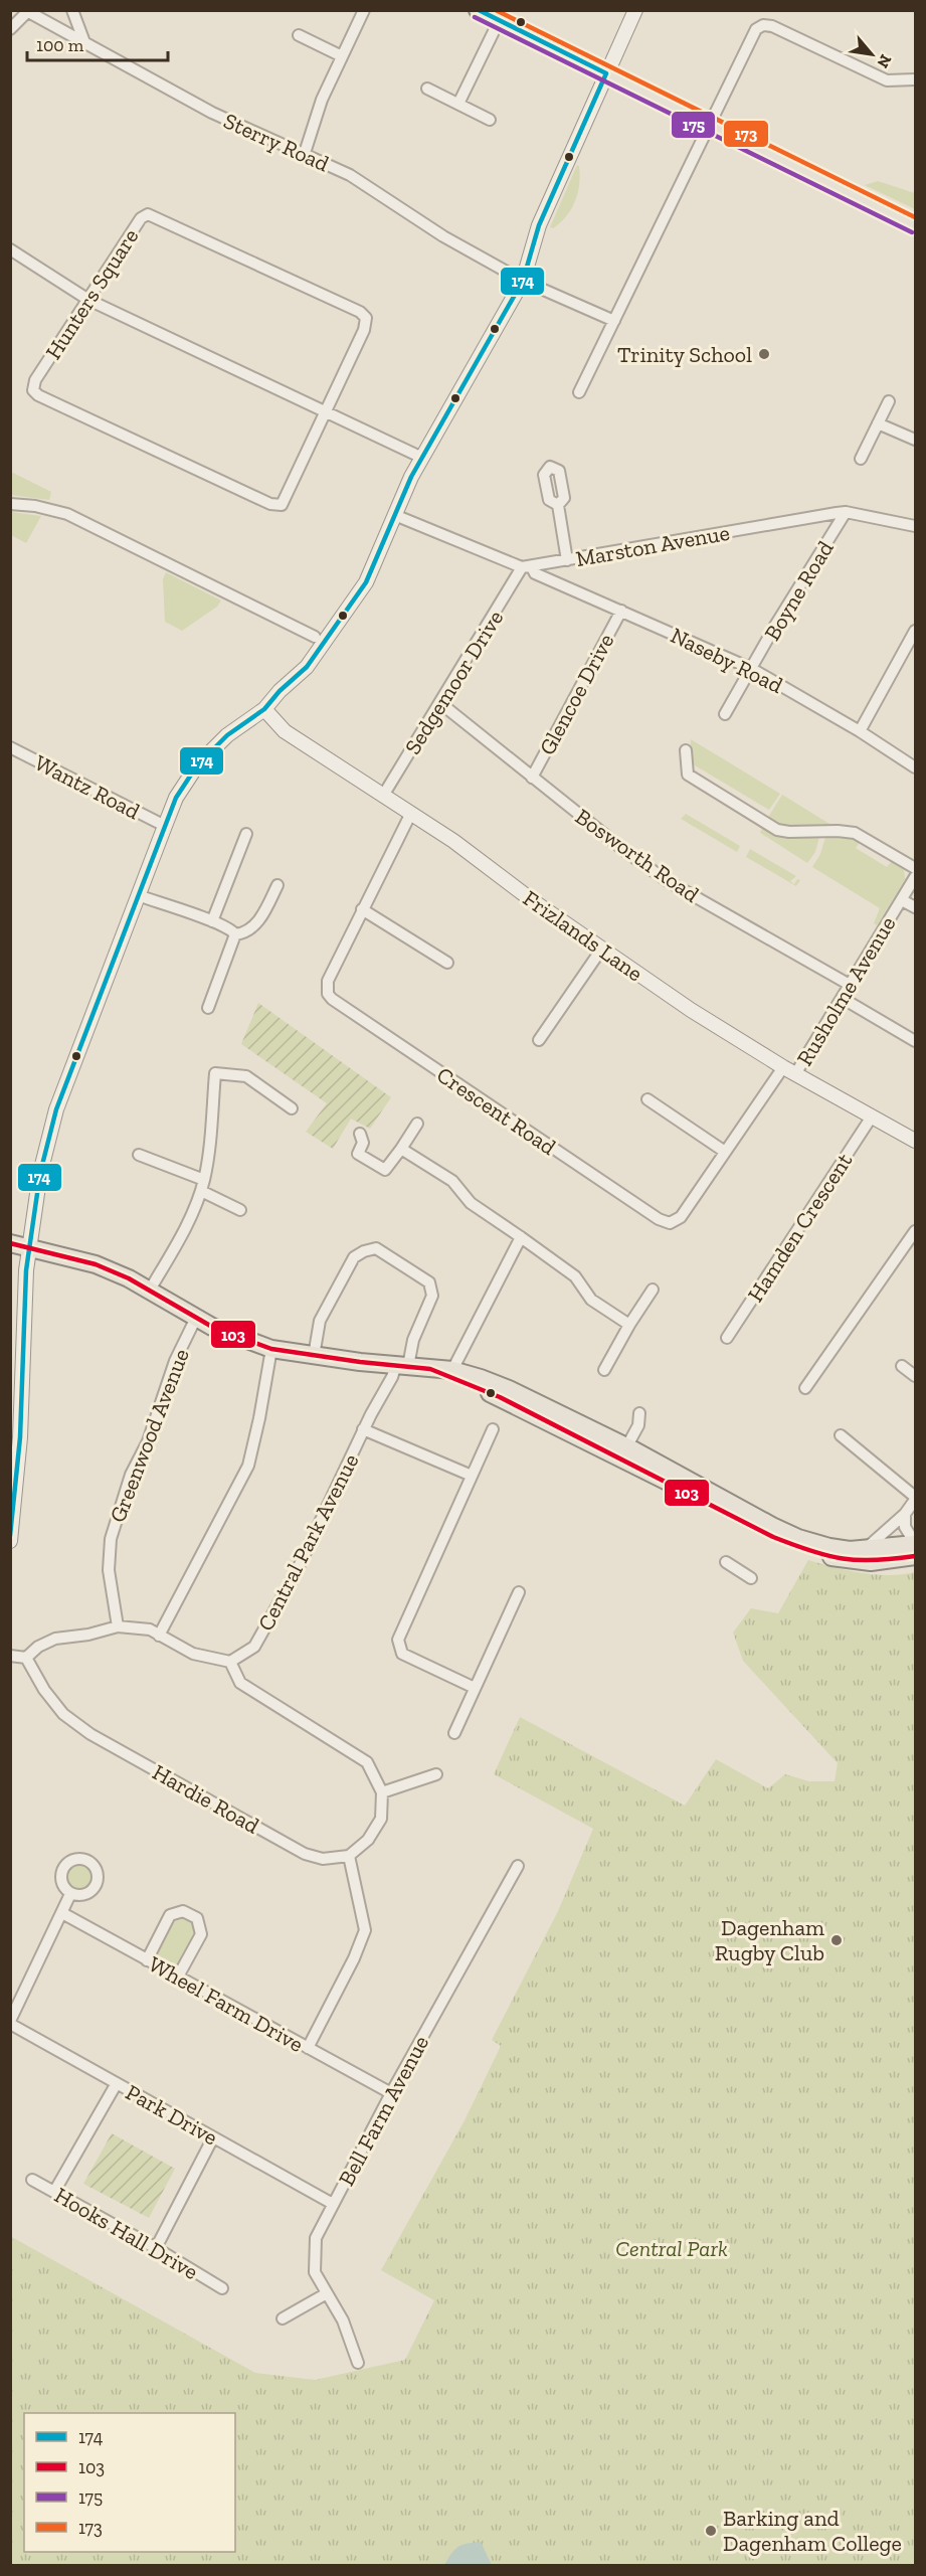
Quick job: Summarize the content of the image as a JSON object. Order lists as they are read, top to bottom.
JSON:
{
  "streets": {
    "street": [
      "Sterry Road",
      "Hunters Square",
      "Marston Avenue",
      "Boyne Road",
      "Naseby Road",
      "Sedgemoor Drive",
      "Glencoe Drive",
      "Wantz Road",
      "Bosworth Road",
      "Frizlands Lane",
      "Rusholme Avenue",
      "Crescent Road",
      "Hamden Crescent",
      "Greenwood Avenue",
      "Central Park Avenue",
      "Hardie Road",
      "Wheel Farm Drive",
      "Bell Farm Avenue",
      "Park Drive",
      "Hooks Hall Drive"
    ]
  },
  "crossings": [
    ["Marston Avenue", "Boyne Road"],
    ["Marston Avenue", "Naseby Road"],
    ["Marston Avenue", "Sedgemoor Drive"],
    ["Boyne Road", "Naseby Road"],
    ["Naseby Road", "Sedgemoor Drive"],
    ["Naseby Road", "Glencoe Drive"],
    ["Sedgemoor Drive", "Bosworth Road"],
    ["Sedgemoor Drive", "Frizlands Lane"],
    ["Glencoe Drive", "Bosworth Road"],
    ["Bosworth Road", "Rusholme Avenue"],
    ["Frizlands Lane", "Rusholme Avenue"],
    ["Frizlands Lane", "Crescent Road"],
    ["Frizlands Lane", "Hamden Crescent"],
    ["Rusholme Avenue", "Crescent Road"],
    ["Wheel Farm Drive", "Bell Farm Avenue"],
    ["Bell Farm Avenue", "Park Drive"]
  ],
  "parks": ["Central Park"],
  "places": ["Trinity School", "Dagenham Rugby Club", "Barking and Dagenham College"],
  "lines": [
    "transit line 174",
    "transit line 173",
    "transit line 175",
    "transit line 103"
  ],
  "legend": [
    "174",
    "103",
    "175",
    "173"
  ],
  "scale_bar": "100 m",
  "north": "bottom right"
}
